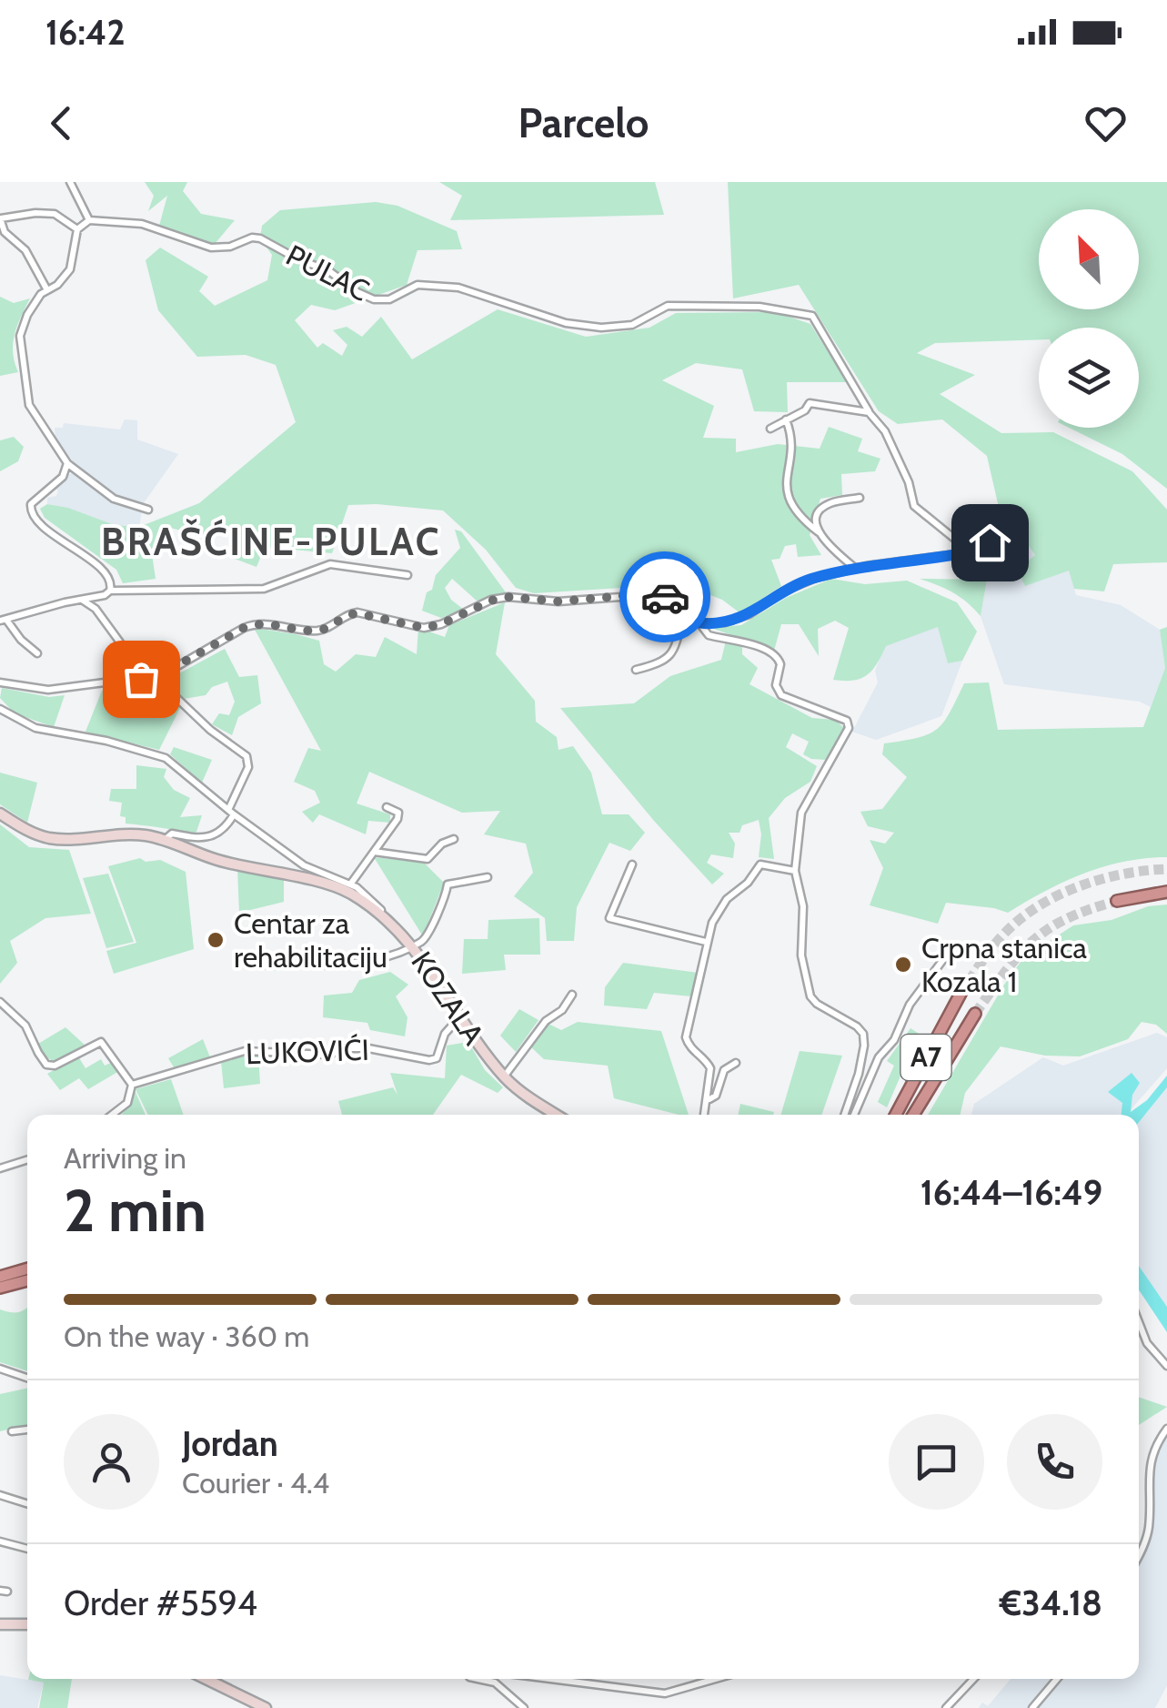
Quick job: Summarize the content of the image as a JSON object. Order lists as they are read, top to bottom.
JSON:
{
  "streets": {
    "highway": ["A7"],
    "main road": ["KOZALA"],
    "street": ["PULAC", "LUKOVIĆI"]
  },
  "crossings": [
    ["KOZALA", "LUKOVIĆI"]
  ],
  "districts": ["BRAŠĆINE-PULAC"],
  "places": ["Centar za rehabilitaciju", "Crpna stanica Kozala 1"],
  "north": "top left",
  "page": {
    "status": "16:42",
    "header": "Parcelo",
    "heading": ["2 min", "Arriving in", "16:44–16:49"],
    "panel": [
      "Jordan",
      "Courier · 4.4",
      "Order #5594",
      "€34.18"
    ],
    "bar": "On the way · 360 m"
  }
}
